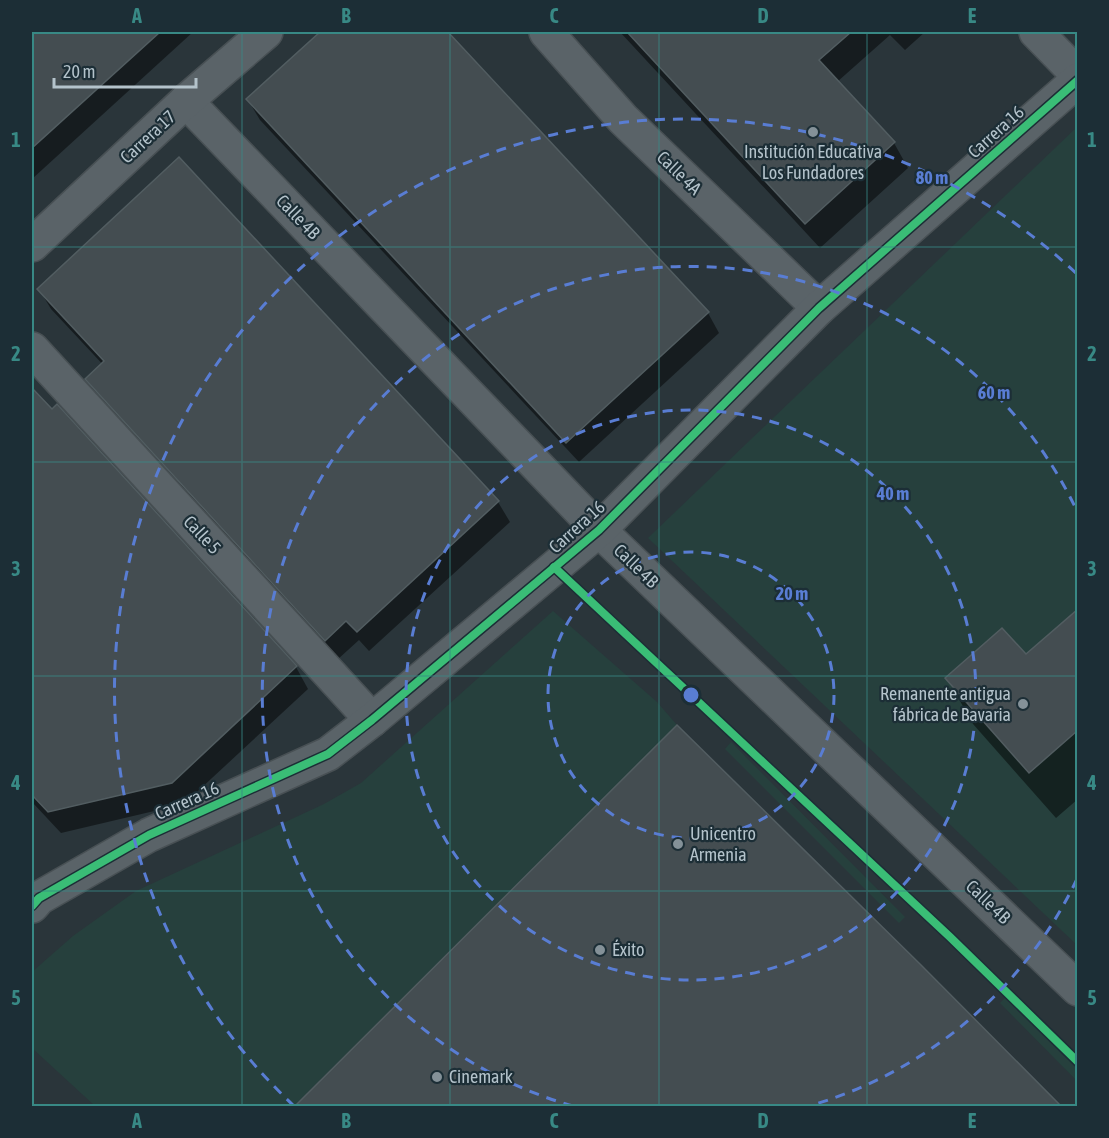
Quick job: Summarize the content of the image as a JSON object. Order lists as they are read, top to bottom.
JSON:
{
  "streets": {
    "street": [
      "Carrera 16",
      "Carrera 17",
      "Calle 4A",
      "Calle 4B",
      "Calle 5"
    ]
  },
  "crossings": [
    ["Carrera 16", "Calle 4A"],
    ["Carrera 16", "Calle 4B"],
    ["Carrera 16", "Calle 5"],
    ["Carrera 17", "Calle 4B"]
  ],
  "places": [
    "Institución Educativa Los Fundadores",
    "Remanente antigua fábrica de Bavaria",
    "Unicentro Armenia",
    "Éxito",
    "Cinemark"
  ],
  "scale_bar": "20 m",
  "grid": {
    "columns": [
      "A",
      "B",
      "C",
      "D",
      "E"
    ],
    "rows": [
      "1",
      "2",
      "3",
      "4",
      "5"
    ]
  },
  "rings": [
    "80 m",
    "60 m",
    "40 m",
    "20 m"
  ]
}
